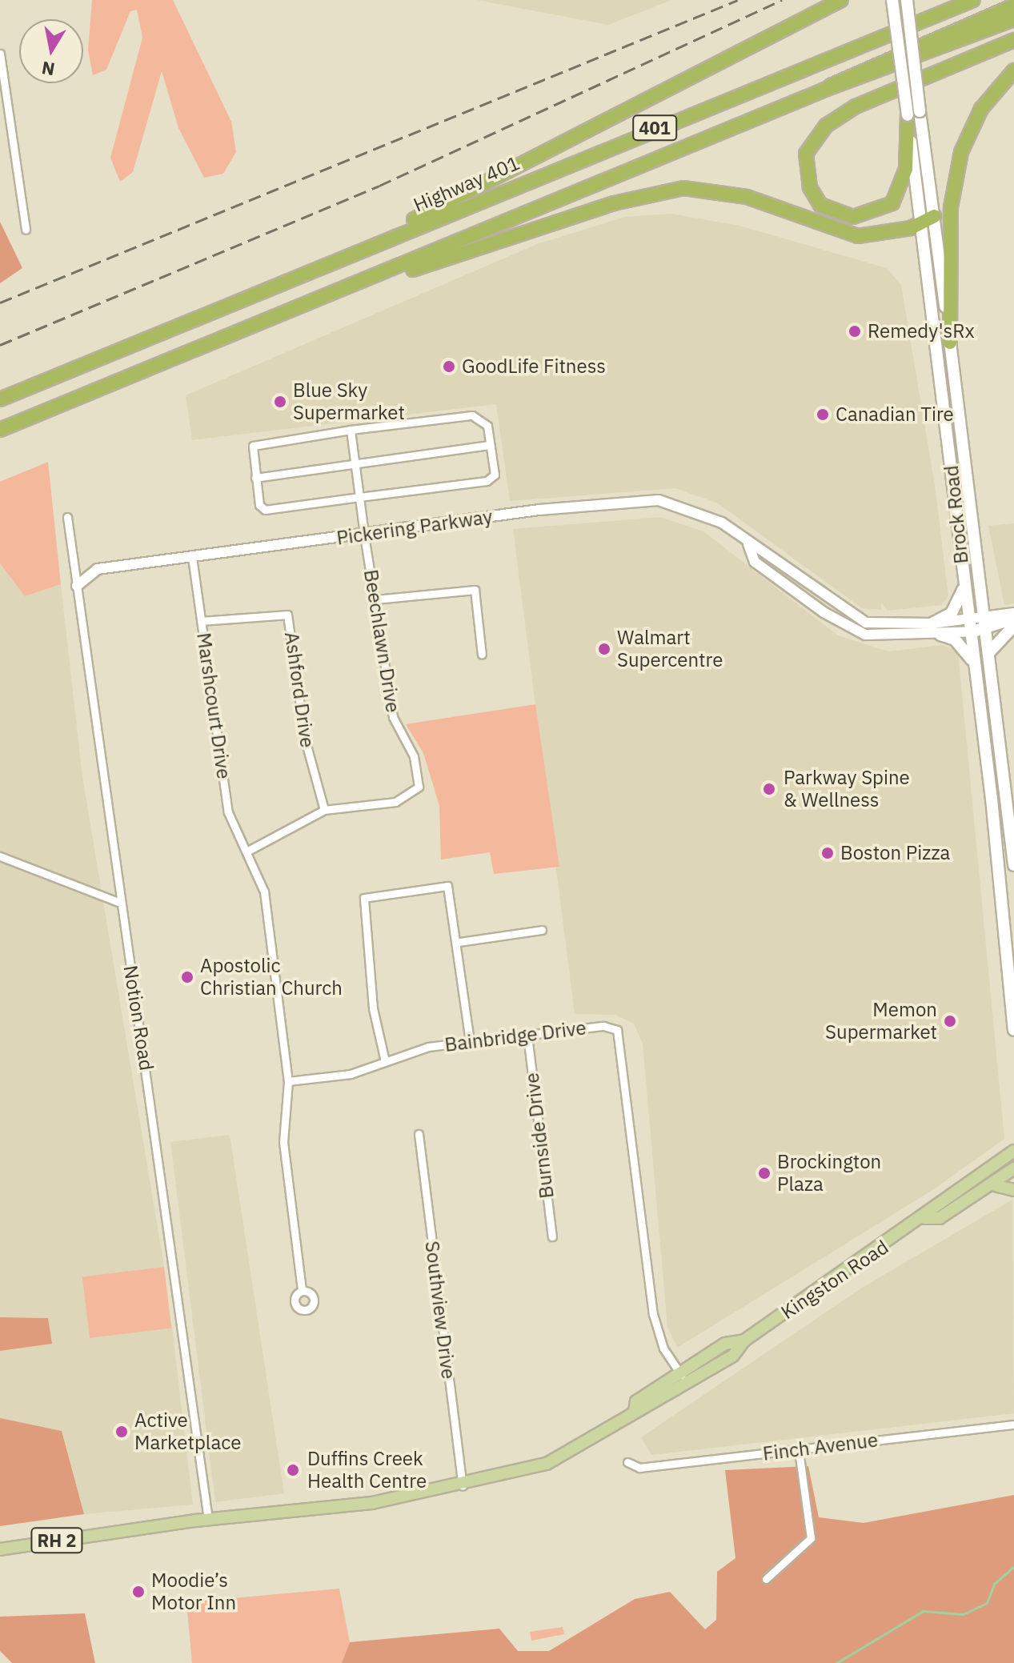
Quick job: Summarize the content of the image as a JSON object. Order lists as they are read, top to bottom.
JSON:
{
  "streets": {
    "highway": ["401", "Highway 401"],
    "main road": ["Brock Road", "Kingston Road", "RH 2"],
    "street": [
      "Pickering Parkway",
      "Beechlawn Drive",
      "Ashford Drive",
      "Marshcourt Drive",
      "Notion Road",
      "Bainbridge Drive",
      "Burnside Drive",
      "Southview Drive",
      "Finch Avenue"
    ]
  },
  "crossings": [
    ["401", "Highway 401"],
    ["Brock Road", "Pickering Parkway"],
    ["Pickering Parkway", "Beechlawn Drive"],
    ["Pickering Parkway", "Marshcourt Drive"],
    ["Pickering Parkway", "Notion Road"],
    ["Beechlawn Drive", "Ashford Drive"],
    ["Beechlawn Drive", "Marshcourt Drive"],
    ["Ashford Drive", "Marshcourt Drive"],
    ["Notion Road", "Kingston Road"],
    ["Notion Road", "RH 2"],
    ["Bainbridge Drive", "Burnside Drive"],
    ["Bainbridge Drive", "Kingston Road"],
    ["Kingston Road", "Southview Drive"],
    ["Kingston Road", "RH 2"]
  ],
  "places": [
    "Remedy'sRx",
    "GoodLife Fitness",
    "Blue Sky Supermarket",
    "Canadian Tire",
    "Walmart Supercentre",
    "Parkway Spine & Wellness",
    "Boston Pizza",
    "Apostolic Christian Church",
    "Memon Supermarket",
    "Brockington Plaza",
    "Active Marketplace",
    "Duffins Creek Health Centre",
    "Moodie’s Motor Inn"
  ],
  "north": "bottom"
}
